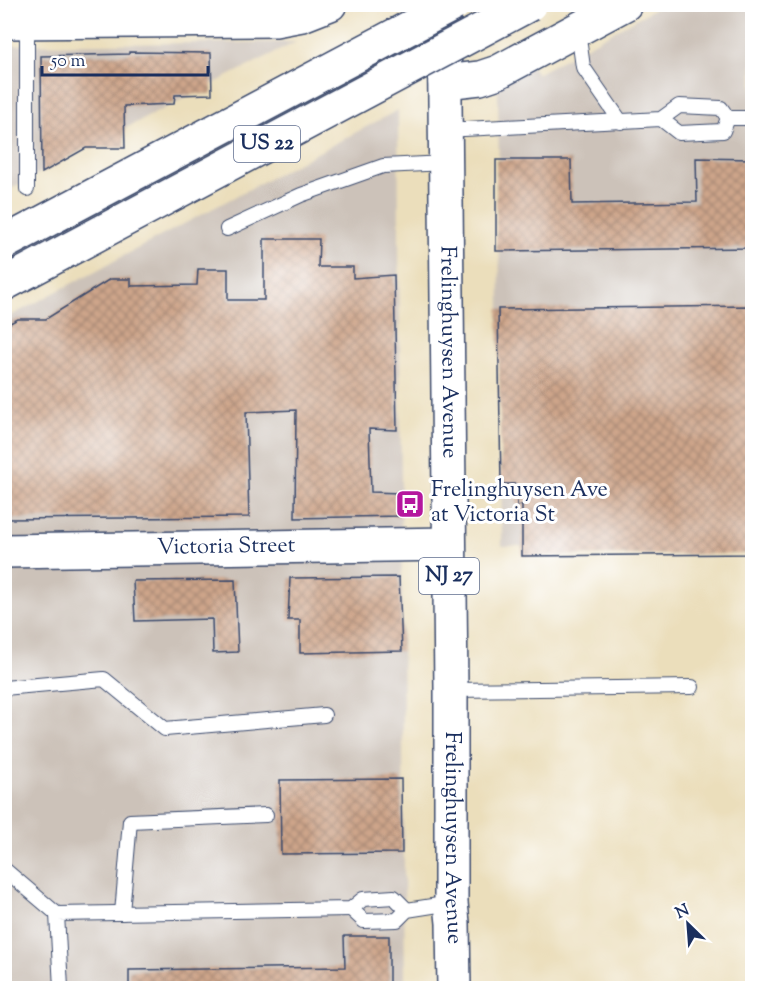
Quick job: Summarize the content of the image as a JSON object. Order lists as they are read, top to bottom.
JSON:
{
  "streets": {
    "main road": [
      "US 22",
      "Frelinghuysen Avenue",
      "Victoria Street",
      "NJ 27"
    ]
  },
  "crossings": [
    ["Frelinghuysen Avenue", "Victoria Street"]
  ],
  "places": {
    "bus stop": ["Frelinghuysen Ave at Victoria St"]
  },
  "scale_bar": "50 m",
  "north": "top left"
}
